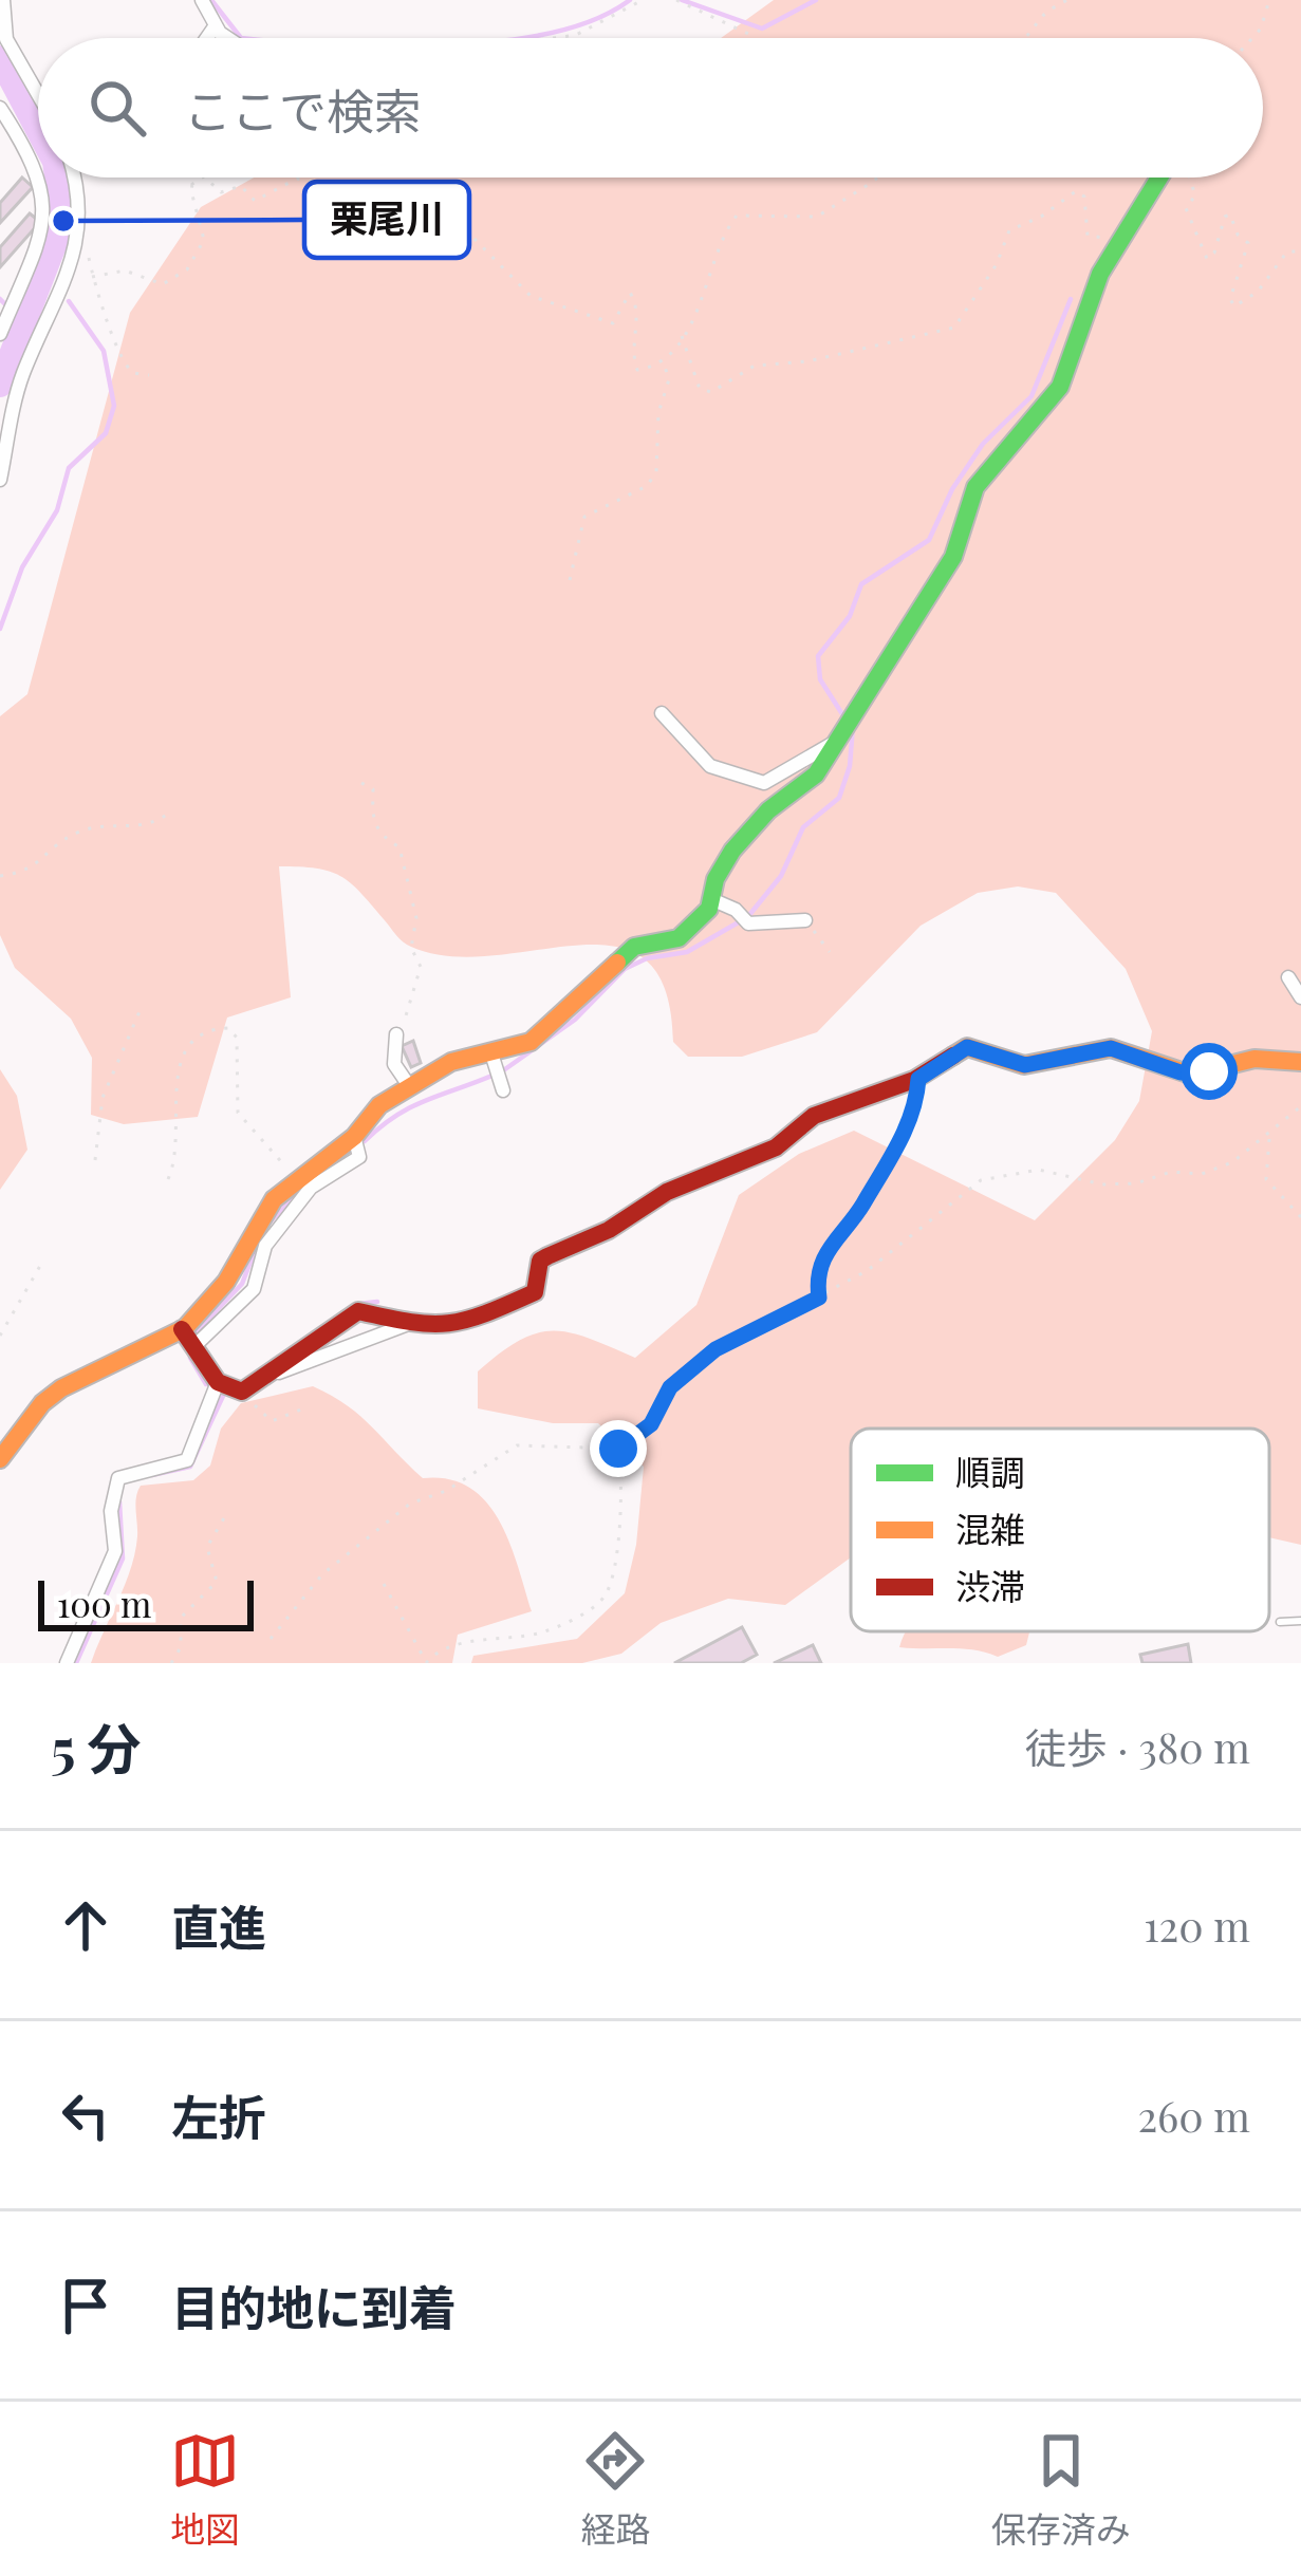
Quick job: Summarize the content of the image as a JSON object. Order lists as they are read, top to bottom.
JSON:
{
  "places": ["栗尾川"],
  "legend": ["順調", "混雑", "渋滞"],
  "scale_bar": "100 m",
  "page": {
    "search": "ここで検索",
    "scale": "100 m",
    "heading": ["5 分", "徒歩 · 380 m"],
    "list": [
      ["直進", "120 m"],
      ["左折", "260 m"],
      "目的地に到着"
    ],
    "nav": ["地図", "経路", "保存済み"]
  }
}
